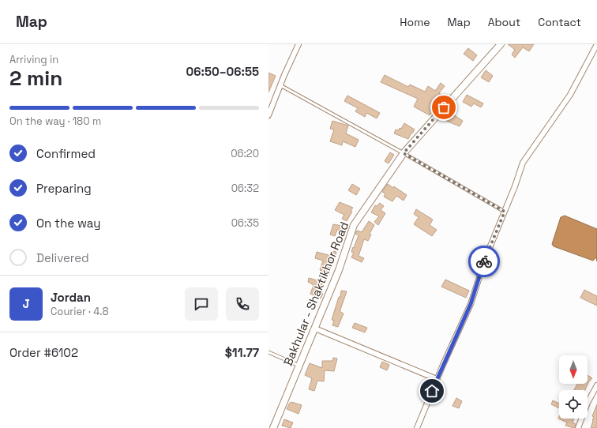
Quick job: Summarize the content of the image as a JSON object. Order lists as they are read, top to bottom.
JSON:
{
  "streets": {
    "street": ["Bakhular - Shaktikhor Road"]
  },
  "north": "bottom",
  "page": {
    "header": "Map",
    "nav": [
      "Home",
      "Map",
      "About",
      "Contact"
    ],
    "heading": ["2 min", "Arriving in", "06:50–06:55"],
    "panel": [
      "Jordan",
      "Courier · 4.8",
      "Order #6102",
      "$11.77"
    ],
    "bar": "On the way · 180 m",
    "list": [
      ["Confirmed", "06:20"],
      ["Preparing", "06:32"],
      ["On the way", "06:35"],
      "Delivered"
    ],
    "round": "J"
  }
}
